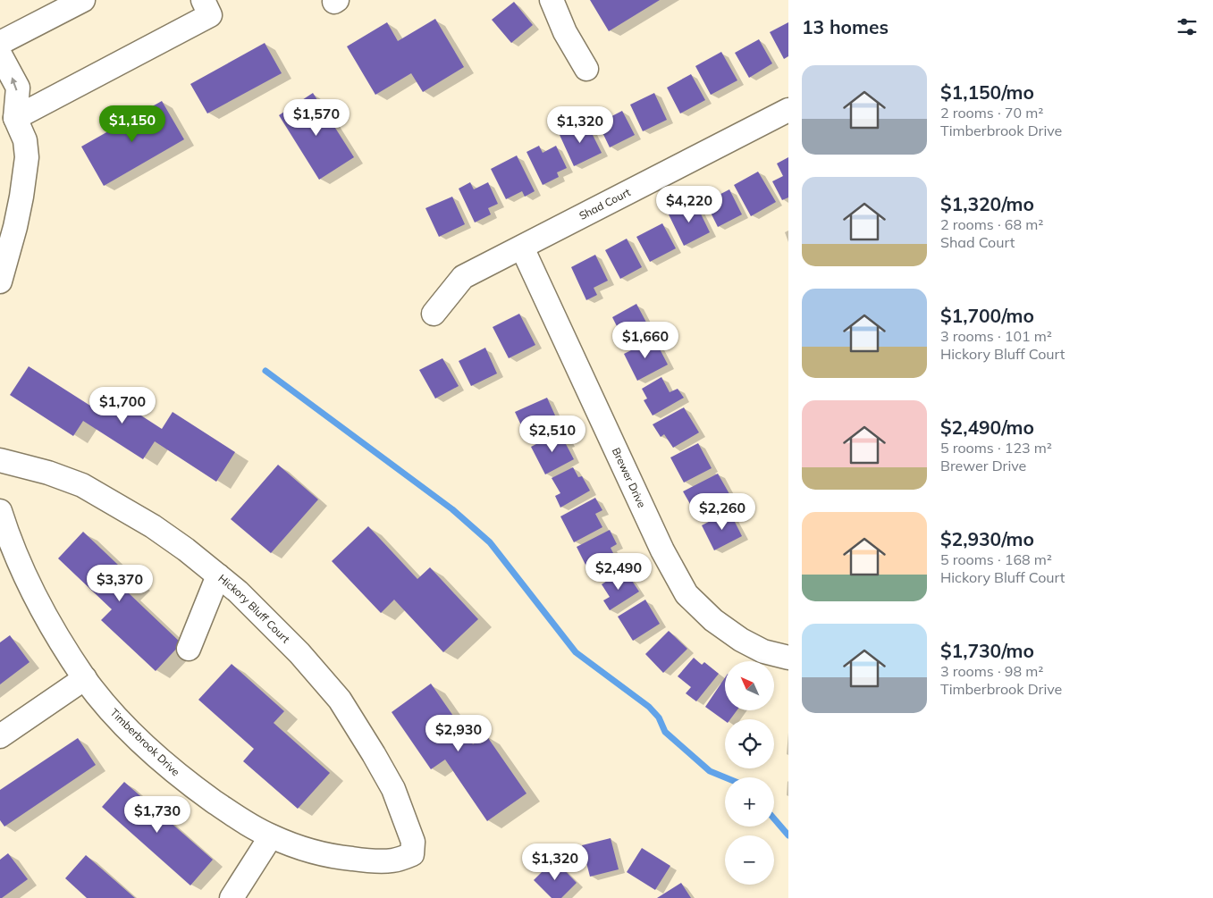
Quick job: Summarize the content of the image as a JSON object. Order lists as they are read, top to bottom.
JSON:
{
  "streets": {
    "street": [
      "Shad Court",
      "Brewer Drive",
      "Hickory Bluff Court",
      "Timberbrook Drive"
    ]
  },
  "crossings": [
    ["Shad Court", "Brewer Drive"],
    ["Hickory Bluff Court", "Timberbrook Drive"]
  ],
  "north": "top left",
  "page": {
    "heading": "13 homes",
    "list": [
      {
        "name": "$1,150/mo",
        "note": "2 rooms · 70 m² · Timberbrook Drive"
      },
      {
        "name": "$1,320/mo",
        "note": "2 rooms · 68 m² · Shad Court"
      },
      {
        "name": "$1,700/mo",
        "note": "3 rooms · 101 m² · Hickory Bluff Court"
      },
      {
        "name": "$2,490/mo",
        "note": "5 rooms · 123 m² · Brewer Drive"
      },
      {
        "name": "$2,930/mo",
        "note": "5 rooms · 168 m² · Hickory Bluff Court"
      },
      {
        "name": "$1,730/mo",
        "note": "3 rooms · 98 m² · Timberbrook Drive"
      }
    ],
    "price": [
      "$1,570",
      "$1,150",
      "$1,320",
      "$4,220",
      "$1,660",
      "$1,700",
      "$2,510",
      "$2,260",
      "$2,490",
      "$3,370",
      "$2,930",
      "$1,730",
      "$1,320"
    ],
    "map_buttons": ["+", "−"]
  }
}
